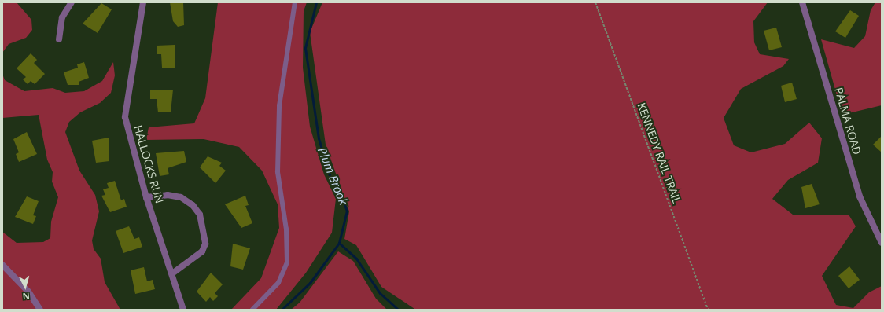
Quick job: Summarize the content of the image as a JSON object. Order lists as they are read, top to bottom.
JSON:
{
  "streets": {
    "street": ["PALMA ROAD", "HALLOCKS RUN"],
    "path": ["KENNEDY RAIL TRAIL"]
  },
  "water": ["Plum Brook"],
  "north": "bottom"
}
